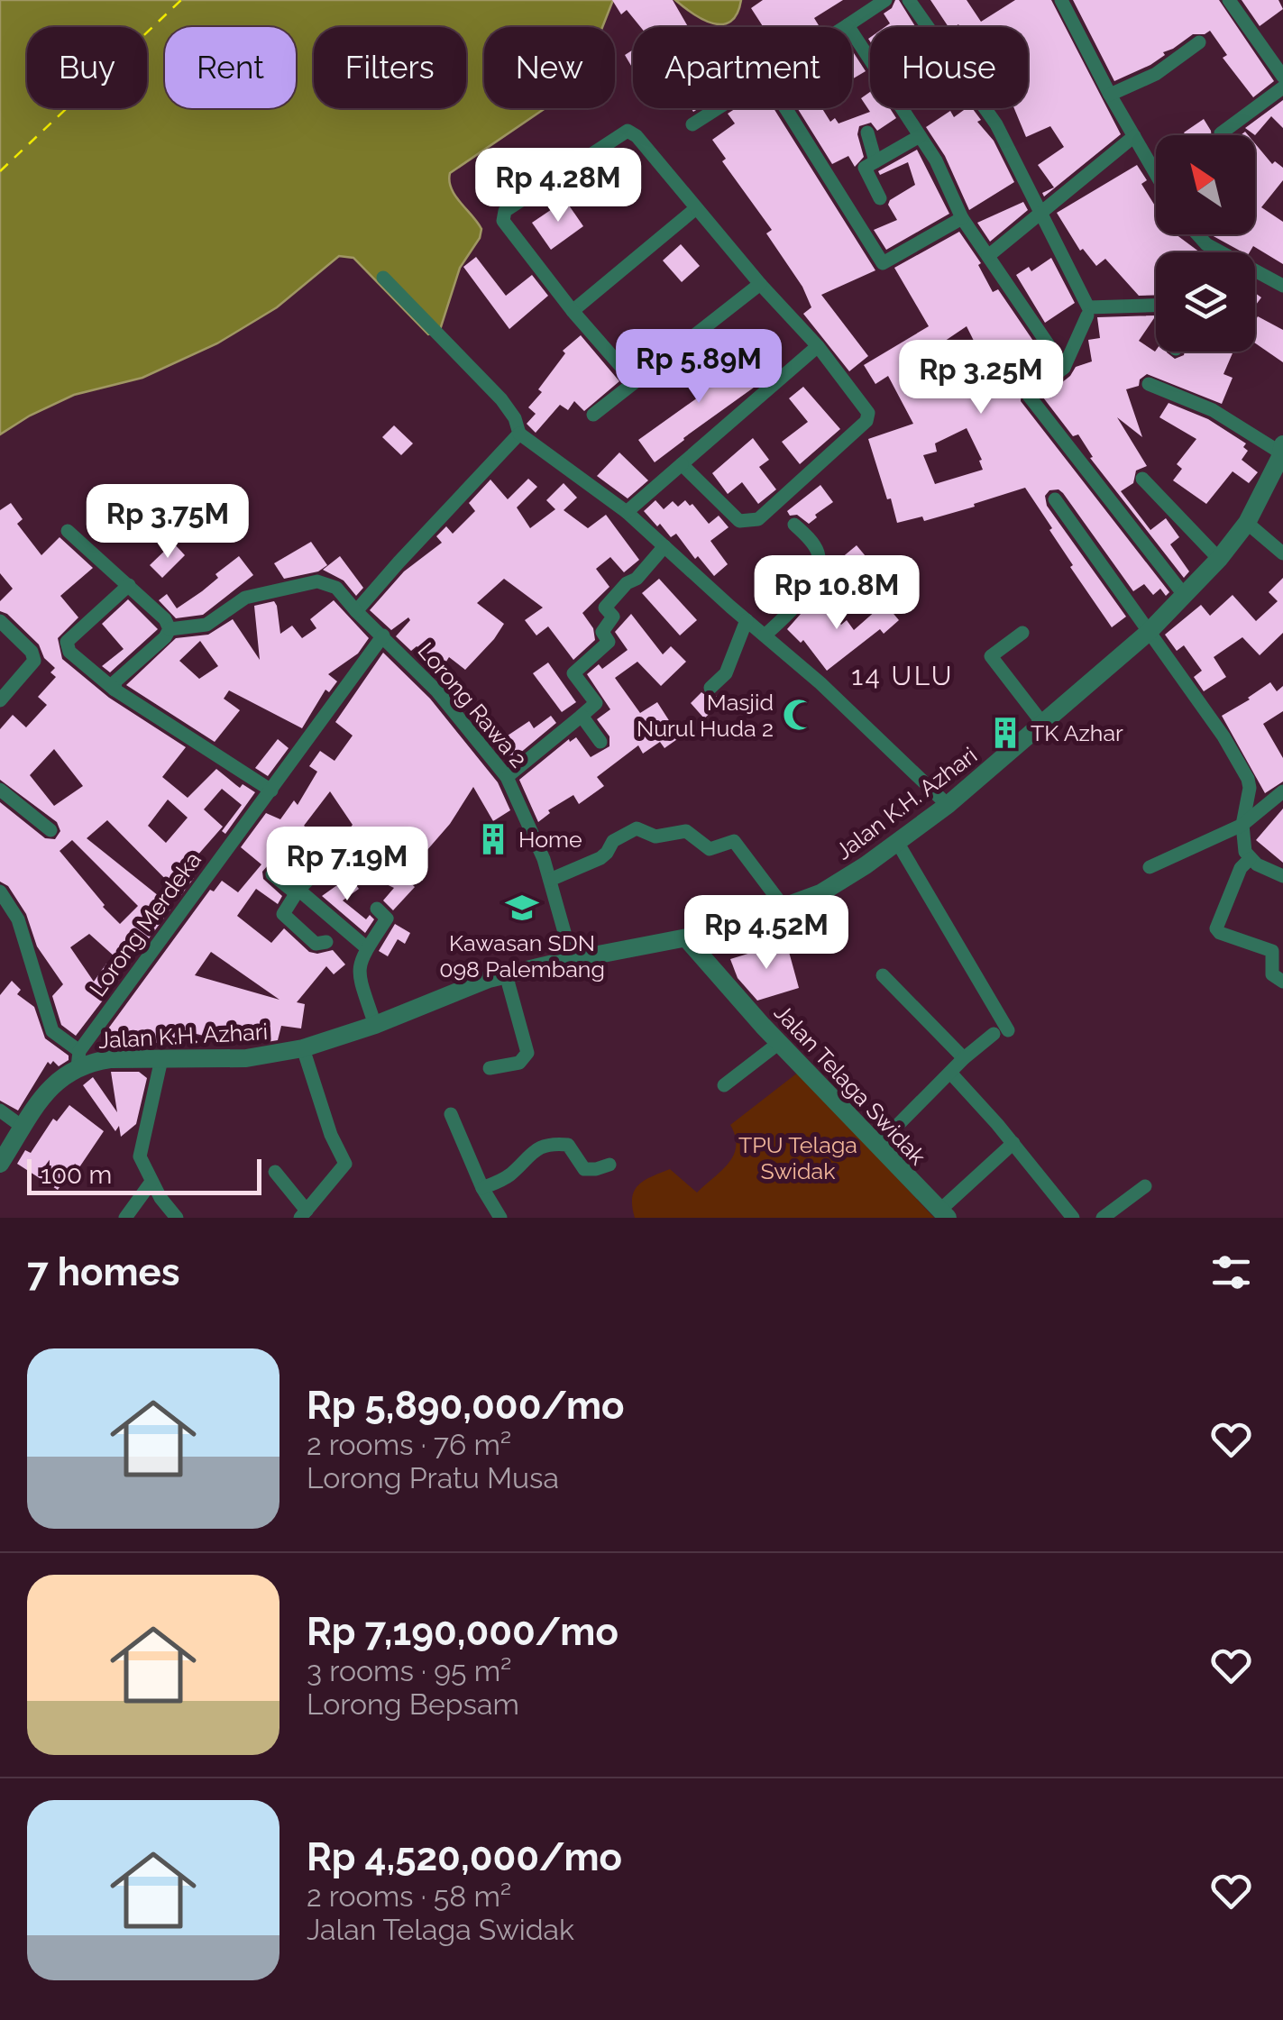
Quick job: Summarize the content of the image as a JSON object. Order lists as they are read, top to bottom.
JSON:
{
  "streets": {
    "street": [
      "Lorong Rawa 2",
      "Jalan K.H. Azhari",
      "Lorong Merdeka",
      "Jalan Telaga Swidak"
    ]
  },
  "crossings": [
    ["Lorong Rawa 2", "Jalan K.H. Azhari"],
    ["Lorong Rawa 2", "Lorong Merdeka"],
    ["Jalan K.H. Azhari", "Lorong Merdeka"],
    ["Jalan K.H. Azhari", "Jalan Telaga Swidak"]
  ],
  "districts": ["14 ULU"],
  "parks": ["TPU Telaga Swidak"],
  "places": {
    "mosque": ["Masjid Nurul Huda 2"],
    "building": ["TK Azhar", "Home"],
    "school or university": ["Kawasan SDN 098 Palembang"]
  },
  "scale_bar": "100 m",
  "north": "top left",
  "page": {
    "chip": [
      "Buy",
      "Rent",
      "Filters",
      "New",
      "Apartment",
      "House"
    ],
    "price": [
      "Rp 4.28M",
      "Rp 5.89M",
      "Rp 3.25M",
      "Rp 3.75M",
      "Rp 10.8M",
      "Rp 7.19M",
      "Rp 4.52M"
    ],
    "scale": "100 m",
    "heading": "7 homes",
    "list": [
      {
        "name": "Rp 5,890,000/mo",
        "note": "2 rooms · 76 m² · Lorong Pratu Musa"
      },
      {
        "name": "Rp 7,190,000/mo",
        "note": "3 rooms · 95 m² · Lorong Bepsam"
      },
      {
        "name": "Rp 4,520,000/mo",
        "note": "2 rooms · 58 m² · Jalan Telaga Swidak"
      }
    ]
  }
}
